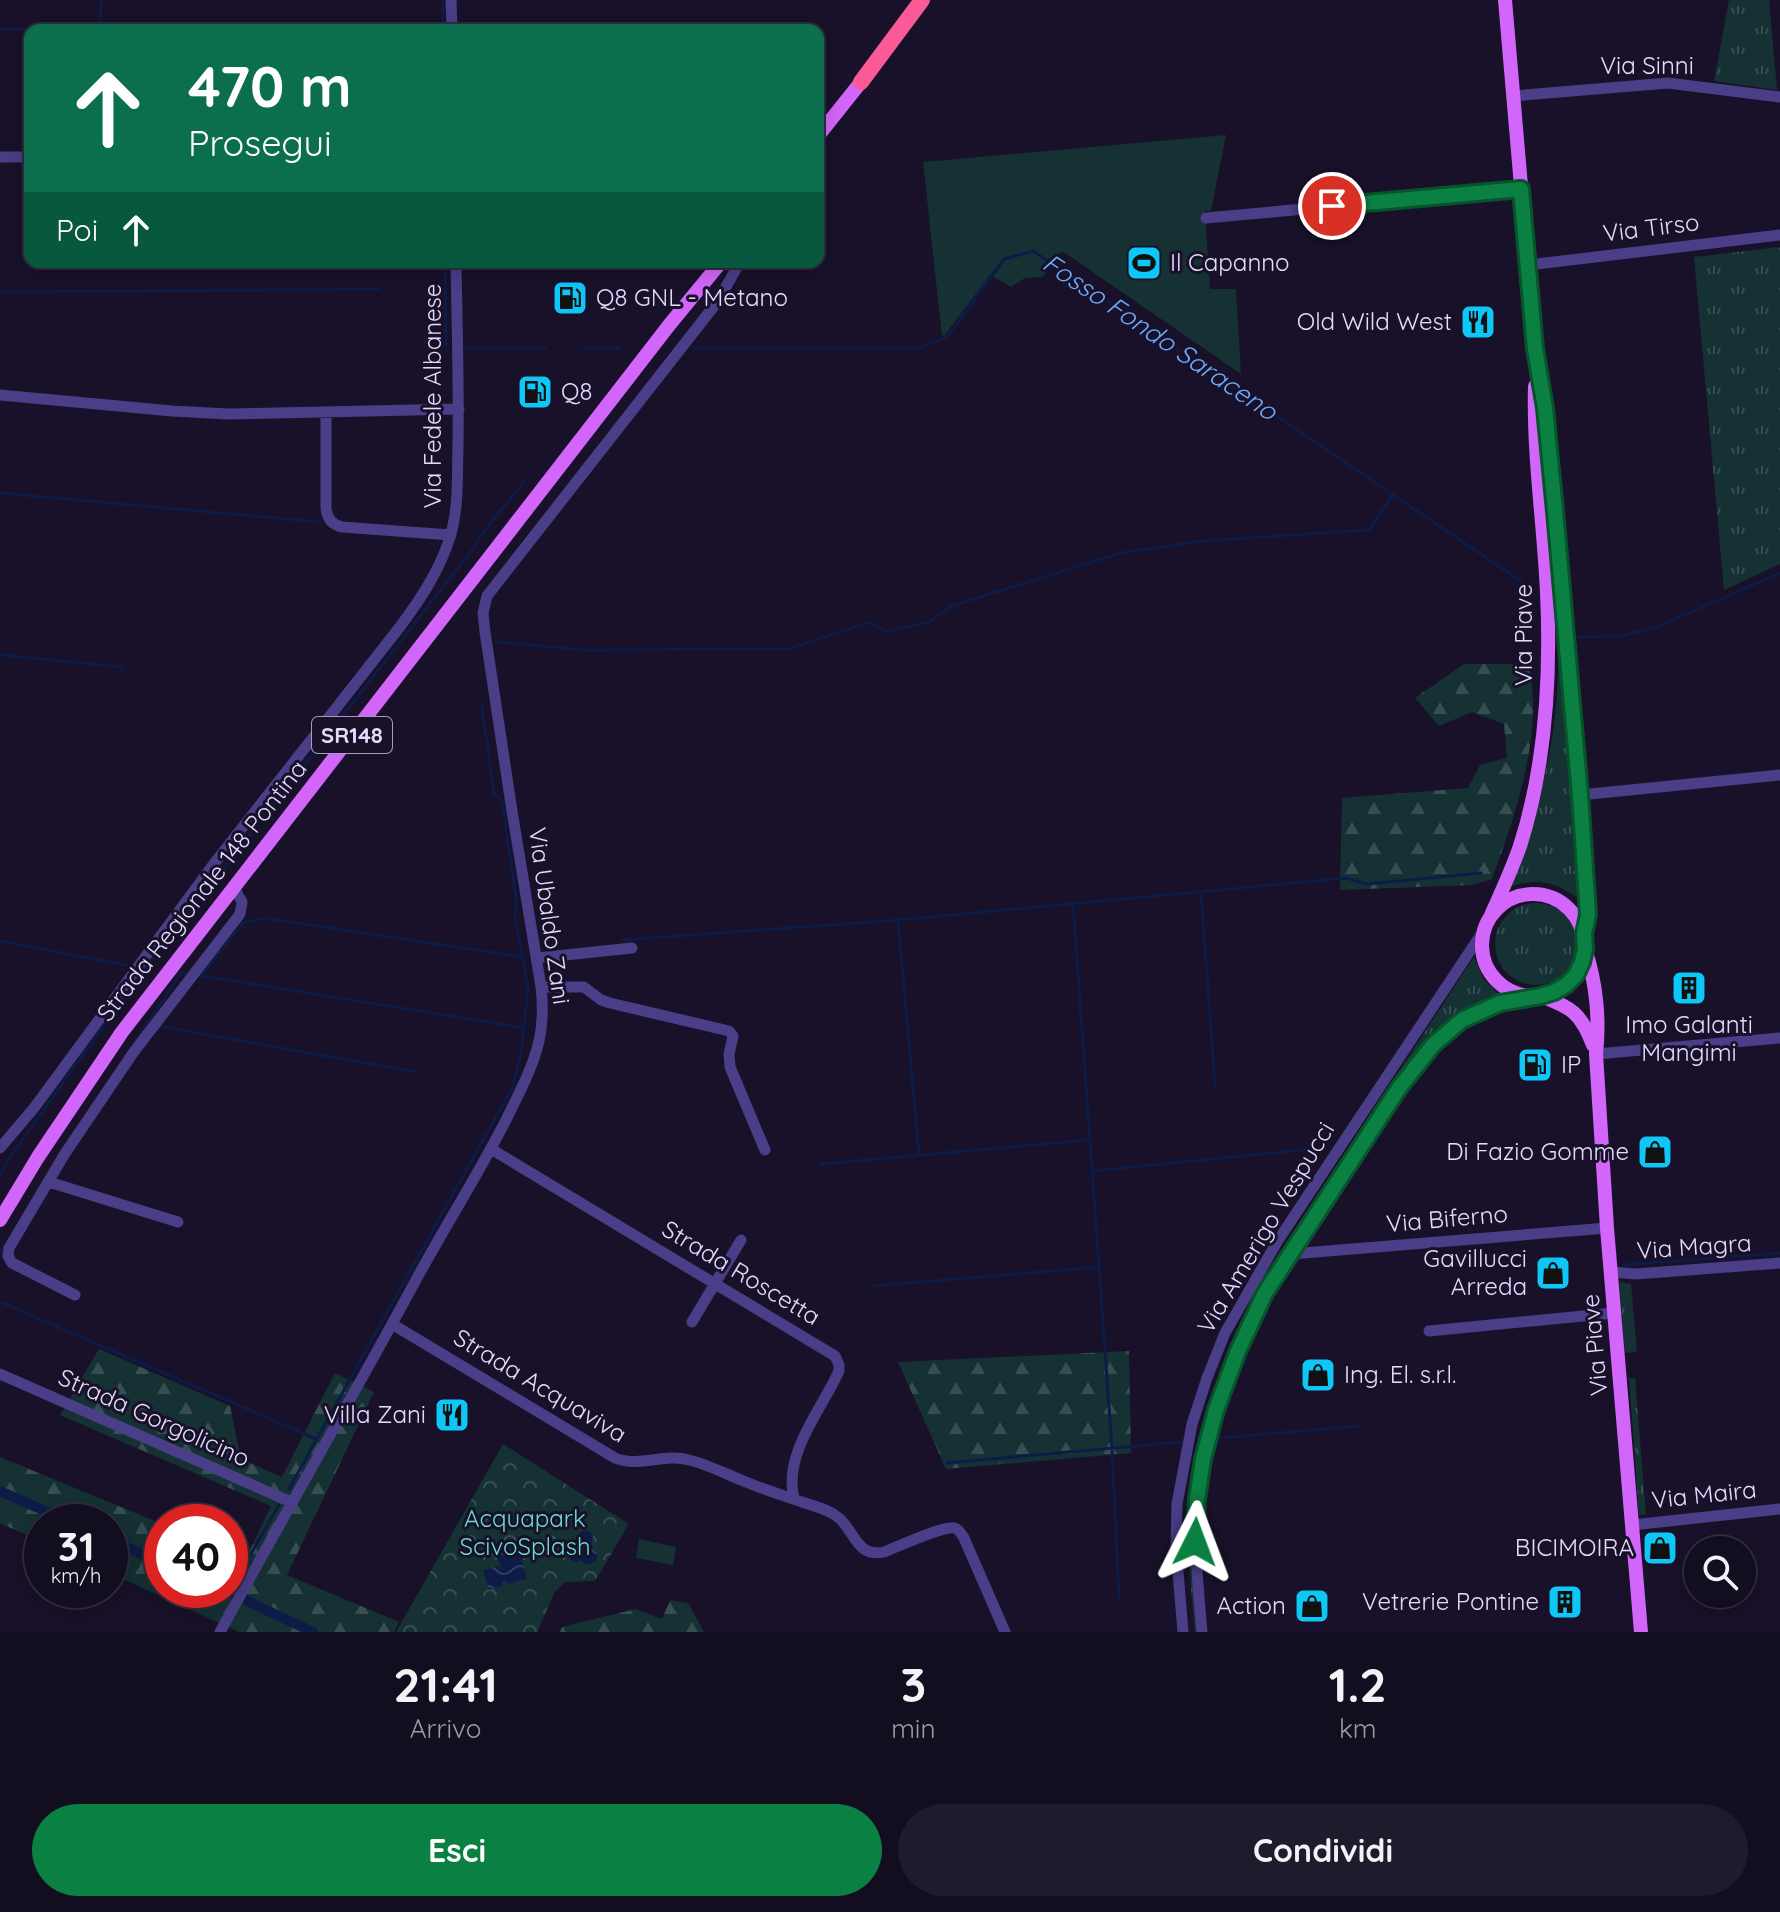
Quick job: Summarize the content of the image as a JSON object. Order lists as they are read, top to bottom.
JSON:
{
  "streets": {
    "main road": ["Via Piave", "SR148", "Strada Regionale 148 Pontina"],
    "street": [
      "Via Sinni",
      "Via Tirso",
      "Via Fedele Albanese",
      "Via Ubaldo Zani",
      "Via Biferno",
      "Via Amerigo Vespucci",
      "Via Magra",
      "Strada Roscetta",
      "Strada Acquaviva",
      "Strada Gorgolicino",
      "Via Maira"
    ]
  },
  "crossings": [
    ["Via Sinni", "Via Piave"],
    ["Via Tirso", "Via Piave"],
    ["Via Piave", "Via Biferno"],
    ["Via Piave", "Via Amerigo Vespucci"],
    ["Via Piave", "Via Magra"],
    ["Via Piave", "Via Maira"],
    ["Via Ubaldo Zani", "Strada Roscetta"],
    ["Via Ubaldo Zani", "Strada Acquaviva"],
    ["Via Ubaldo Zani", "Strada Gorgolicino"],
    ["Via Biferno", "Via Amerigo Vespucci"],
    ["Strada Roscetta", "Strada Acquaviva"]
  ],
  "water": ["Fosso Fondo Saraceno"],
  "parks": ["Acquapark ScivoSplash"],
  "places": {
    "sports": ["Il Capanno"],
    "fuel station": ["Q8 GNL - Metano", "Q8", "IP"],
    "restaurant": ["Old Wild West", "Villa Zani"],
    "building": ["Imo Galanti Mangimi", "Vetrerie Pontine"],
    "shop": [
      "Di Fazio Gomme",
      "Gavillucci Arreda",
      "Ing. El. s.r.l.",
      "BICIMOIRA",
      "Action"
    ]
  },
  "page": {
    "turn": ["470 m", "Prosegui"],
    "then": "Poi",
    "speed": "31 km/h",
    "limit": "40",
    "eta": [
      "21:41",
      "Arrivo",
      "3",
      "min",
      "1.2",
      "km"
    ],
    "buttons": ["Esci", "Condividi"]
  }
}
